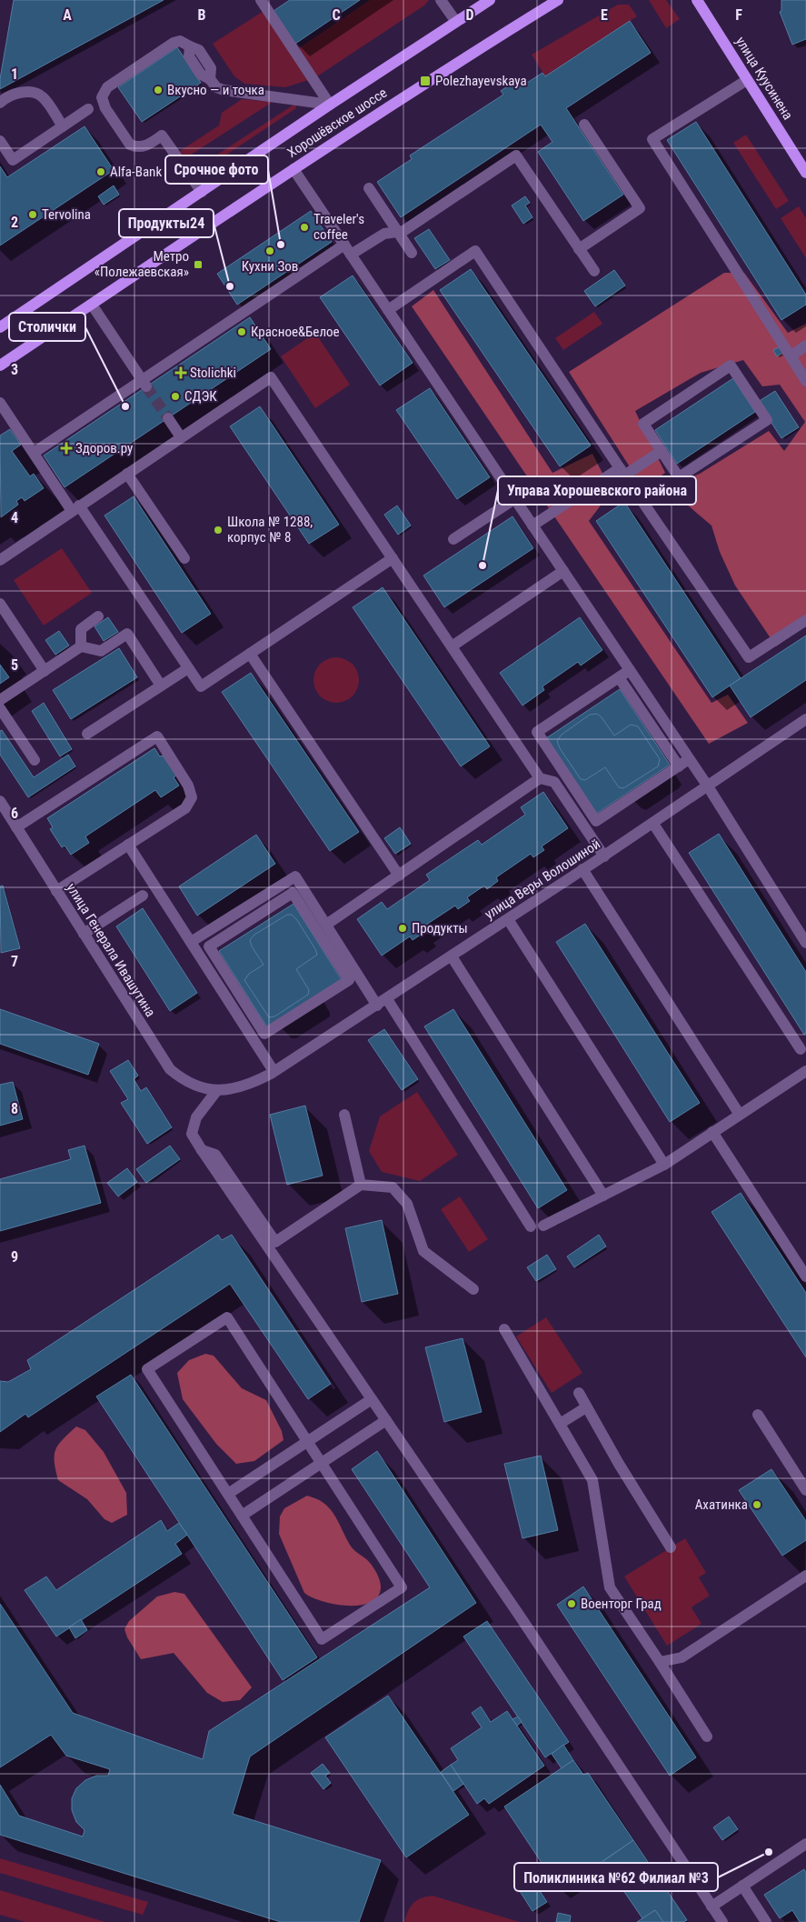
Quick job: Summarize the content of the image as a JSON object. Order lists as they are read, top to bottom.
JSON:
{
  "streets": {
    "main road": ["улица Куусинена", "Хорошёвское шоссе"],
    "street": ["улица Веры Волошиной", "улица Генерала Ивашутина"]
  },
  "crossings": [
    ["улица Веры Волошиной", "улица Генерала Ивашутина"]
  ],
  "places": {
    "transit": ["Polezhayevskaya", "Метро «Полежаевская»"],
    "other": [
      "Вкусно — и точка",
      "Alfa-Bank",
      "Tervolina",
      "Traveler's coffee",
      "Срочное фото",
      "Кухни Зов",
      "Продукты24",
      "Красное&Белое",
      "СДЭК",
      "Столички",
      "Школа № 1288, корпус № 8",
      "Управа Хорошевского района",
      "Продукты",
      "Ахатинка",
      "Военторг Град",
      "Поликлиника №62 Филиал №3"
    ],
    "health": ["Stolichki", "Здоров.ру"]
  },
  "grid": {
    "columns": [
      "A",
      "B",
      "C",
      "D",
      "E",
      "F"
    ],
    "rows": [
      "1",
      "2",
      "3",
      "4",
      "5",
      "6",
      "7",
      "8",
      "9"
    ]
  }
}
